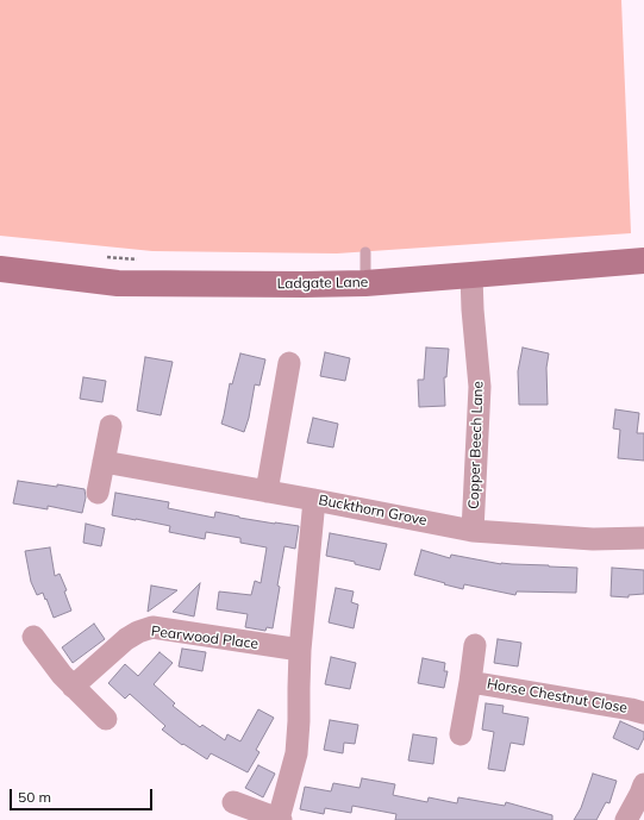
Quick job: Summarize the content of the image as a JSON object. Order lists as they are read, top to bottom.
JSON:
{
  "streets": {
    "main road": ["Ladgate Lane"],
    "street": [
      "Copper Beech Lane",
      "Buckthorn Grove",
      "Pearwood Place",
      "Horse Chestnut Close"
    ]
  },
  "crossings": [
    ["Ladgate Lane", "Copper Beech Lane"],
    ["Copper Beech Lane", "Buckthorn Grove"]
  ],
  "scale_bar": "50 m"
}
